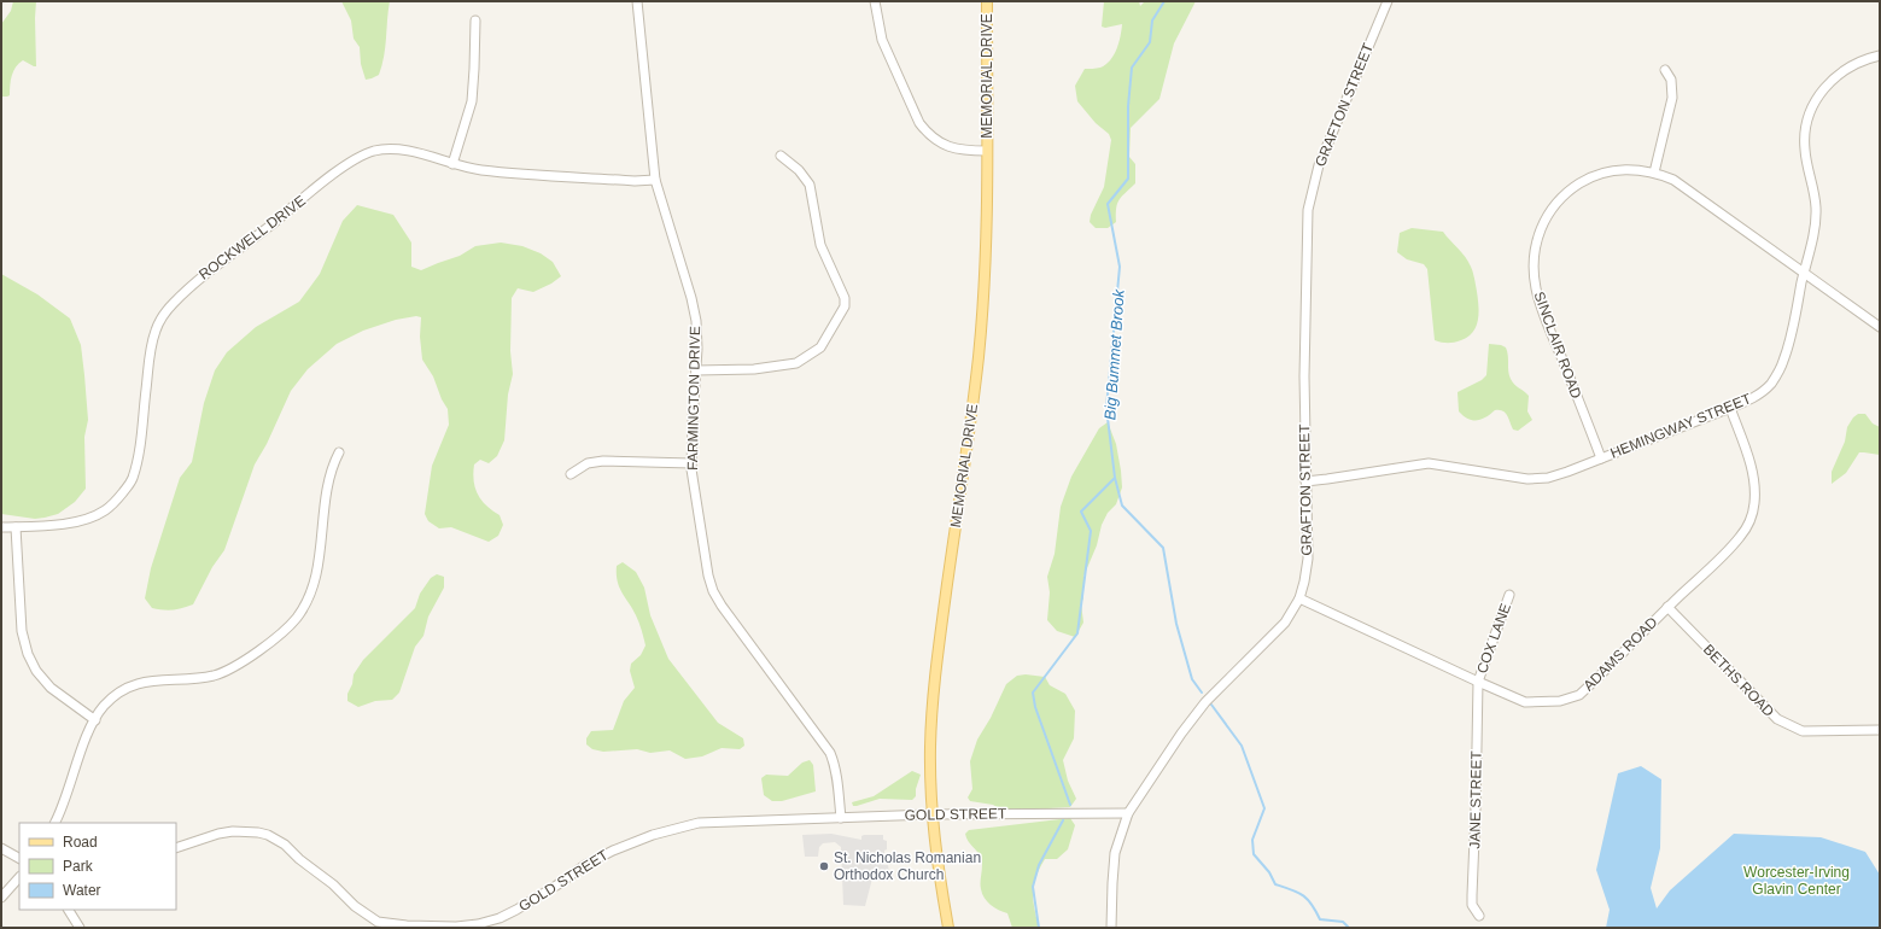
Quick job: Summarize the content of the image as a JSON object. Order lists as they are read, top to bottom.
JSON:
{
  "streets": {
    "main road": ["MEMORIAL DRIVE"],
    "street": [
      "GRAFTON STREET",
      "ROCKWELL DRIVE",
      "SINCLAIR ROAD",
      "FARMINGTON DRIVE",
      "HEMINGWAY STREET",
      "COX LANE",
      "ADAMS ROAD",
      "BETHS ROAD",
      "JANE STREET",
      "GOLD STREET"
    ]
  },
  "crossings": [
    ["MEMORIAL DRIVE", "GOLD STREET"],
    ["GRAFTON STREET", "HEMINGWAY STREET"],
    ["GRAFTON STREET", "ADAMS ROAD"],
    ["GRAFTON STREET", "GOLD STREET"],
    ["ROCKWELL DRIVE", "FARMINGTON DRIVE"],
    ["SINCLAIR ROAD", "HEMINGWAY STREET"],
    ["FARMINGTON DRIVE", "GOLD STREET"],
    ["HEMINGWAY STREET", "ADAMS ROAD"],
    ["COX LANE", "ADAMS ROAD"],
    ["COX LANE", "JANE STREET"],
    ["ADAMS ROAD", "BETHS ROAD"],
    ["ADAMS ROAD", "JANE STREET"]
  ],
  "water": ["Big Bummet Brook"],
  "parks": ["Worcester-Irving Glavin Center"],
  "places": ["St. Nicholas Romanian Orthodox Church"],
  "legend": ["Road", "Park", "Water"]
}
